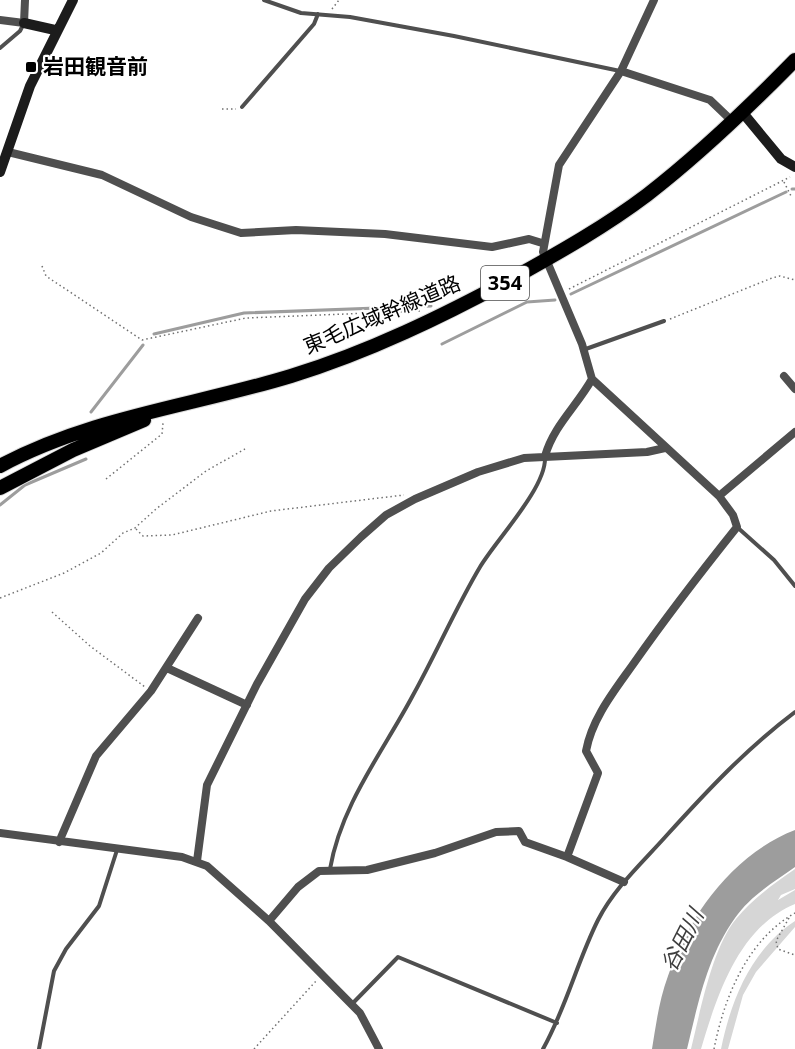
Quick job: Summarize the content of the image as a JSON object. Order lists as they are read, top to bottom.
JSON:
{
  "streets": {
    "highway": ["354", "東毛広域幹線道路"]
  },
  "water": ["谷田川"],
  "places": {
    "transit": ["岩田観音前"]
  }
}
